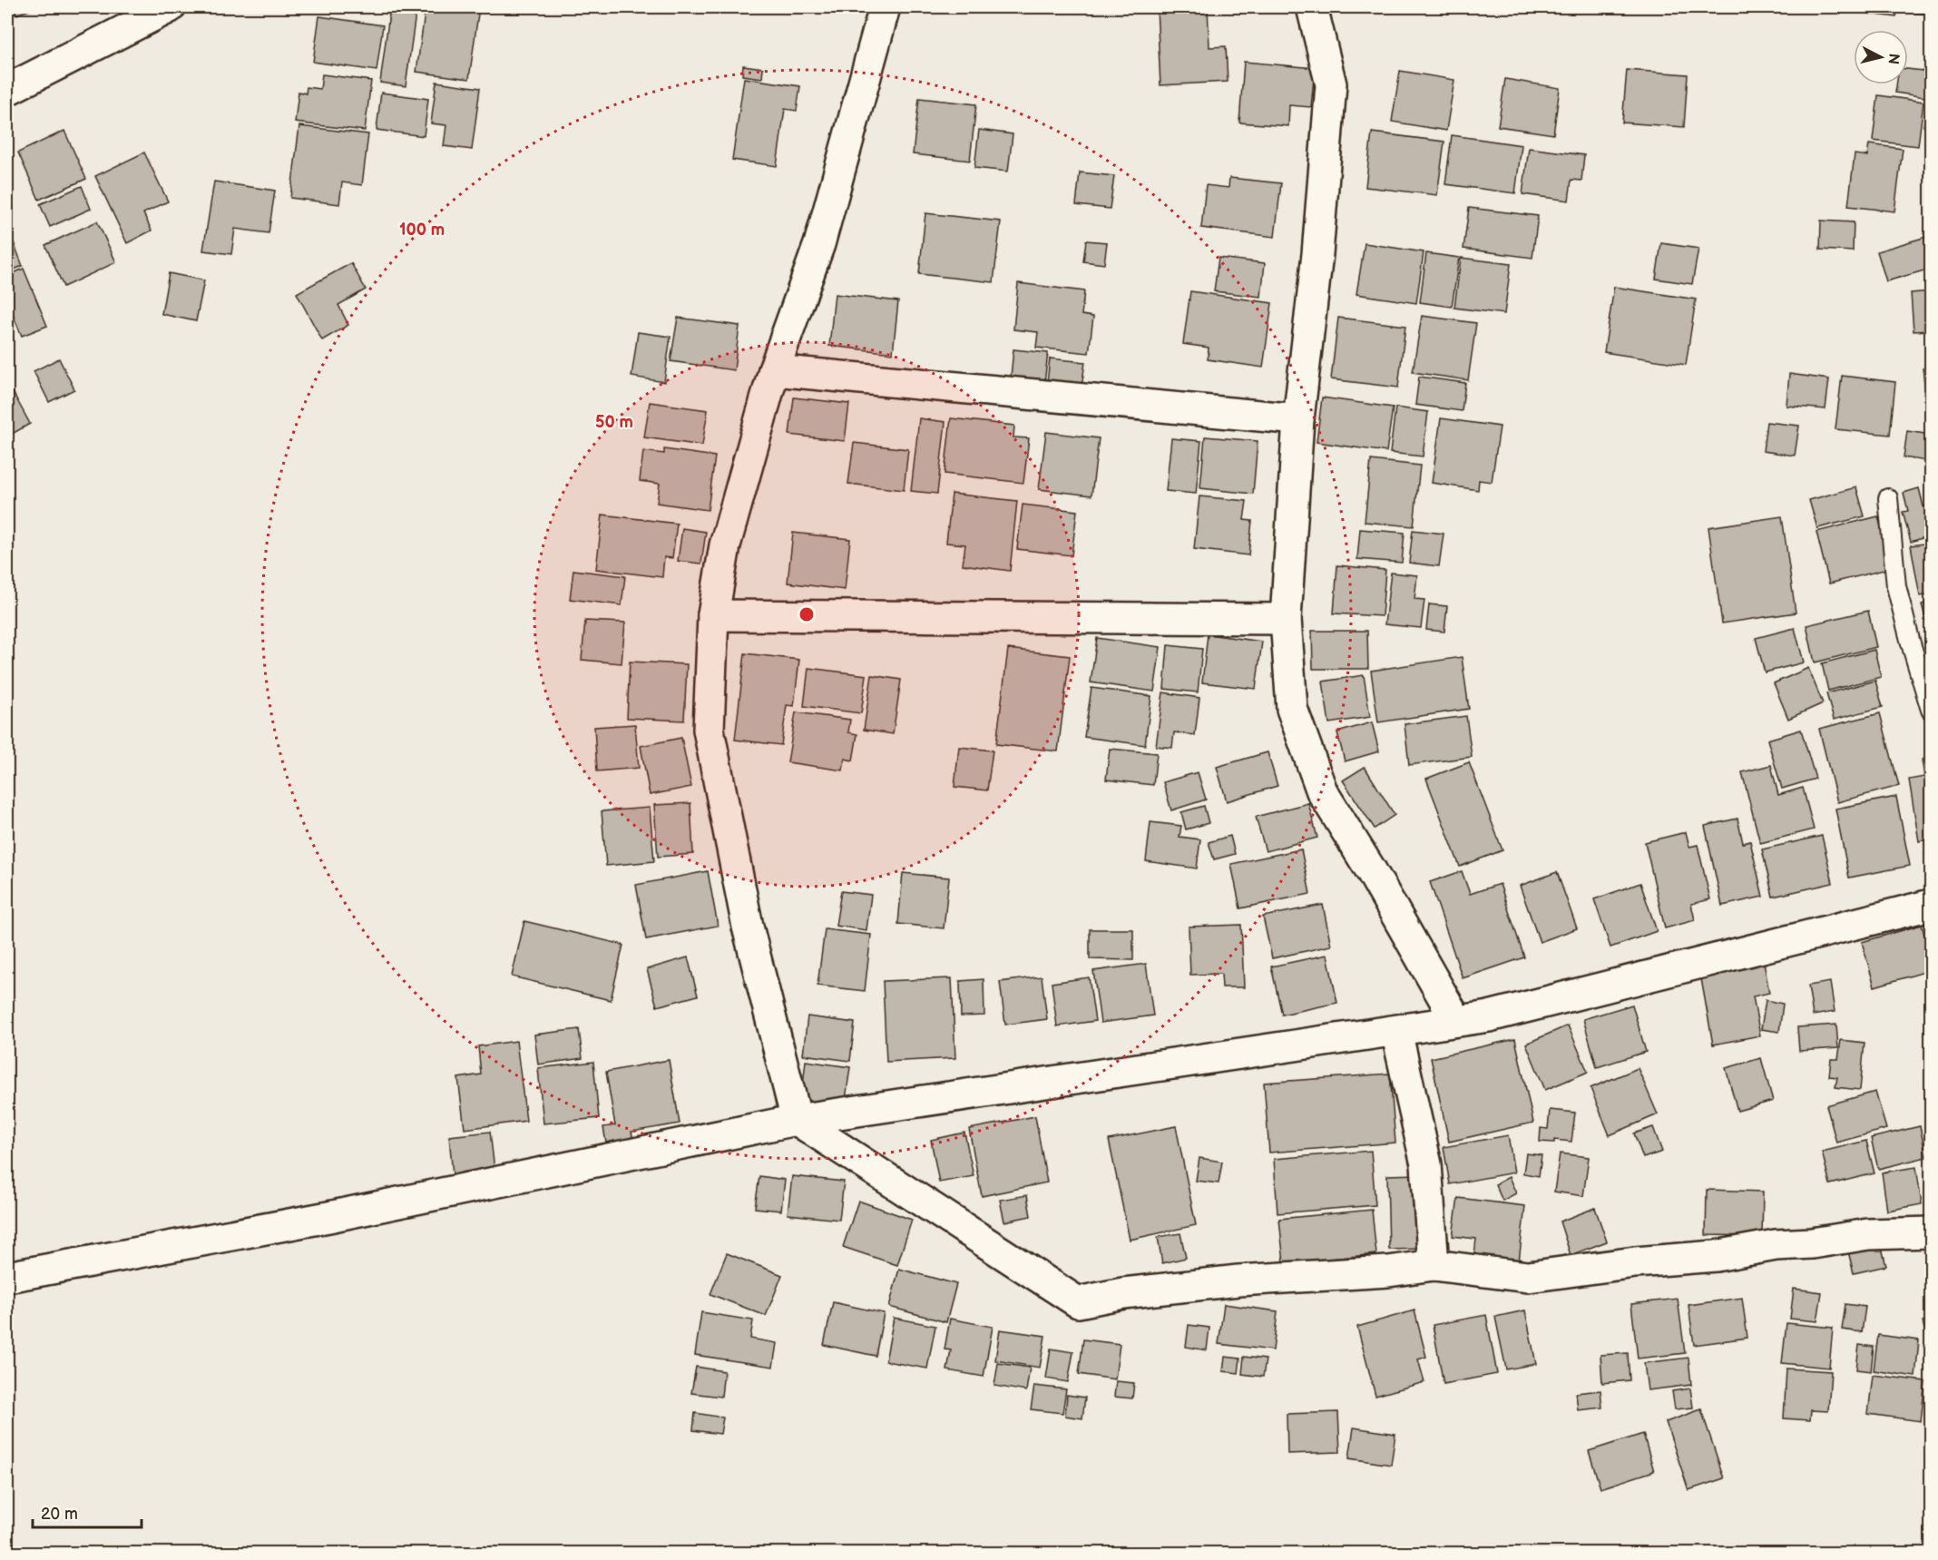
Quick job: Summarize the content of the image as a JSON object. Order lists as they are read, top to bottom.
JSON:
{
  "scale_bar": "20 m",
  "north": "right",
  "rings": ["100 m", "50 m"]
}
